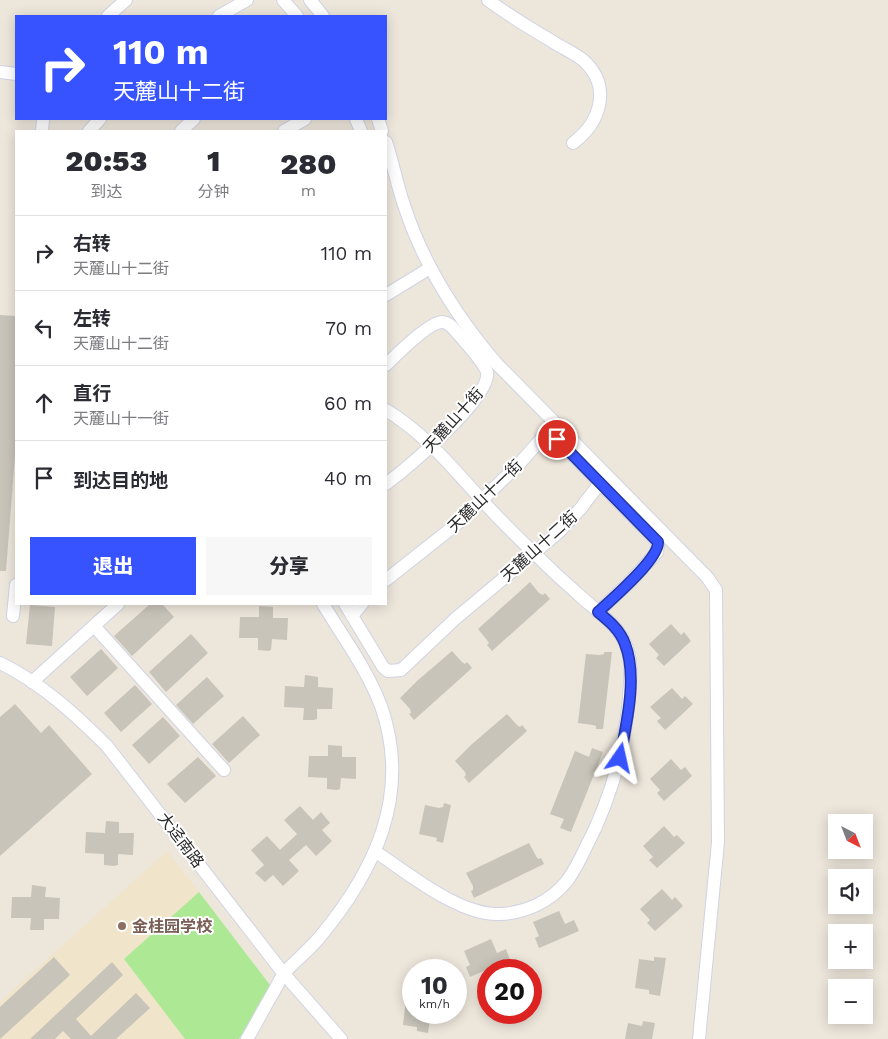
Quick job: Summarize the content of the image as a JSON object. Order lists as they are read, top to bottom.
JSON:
{
  "streets": {
    "street": [
      "天麓山十街",
      "天麓山十一街",
      "天麓山十二街",
      "大迳南路"
    ]
  },
  "crossings": [
    ["天麓山十一街", "天麓山十二街"]
  ],
  "places": ["金桂园学校"],
  "north": "bottom right",
  "page": {
    "turn": ["110 m", "天麓山十二街"],
    "eta": [
      "20:53",
      "到达",
      "1",
      "分钟",
      "280",
      "m"
    ],
    "list": [
      {
        "name": "右转",
        "note": "天麓山十二街",
        "value": "110 m"
      },
      {
        "name": "左转",
        "note": "天麓山十二街",
        "value": "70 m"
      },
      {
        "name": "直行",
        "note": "天麓山十一街",
        "value": "60 m"
      },
      {
        "name": "到达目的地",
        "value": "40 m"
      }
    ],
    "buttons": ["退出", "分享"],
    "map_buttons": ["+", "−"],
    "speed": "10 km/h",
    "limit": "20"
  }
}
